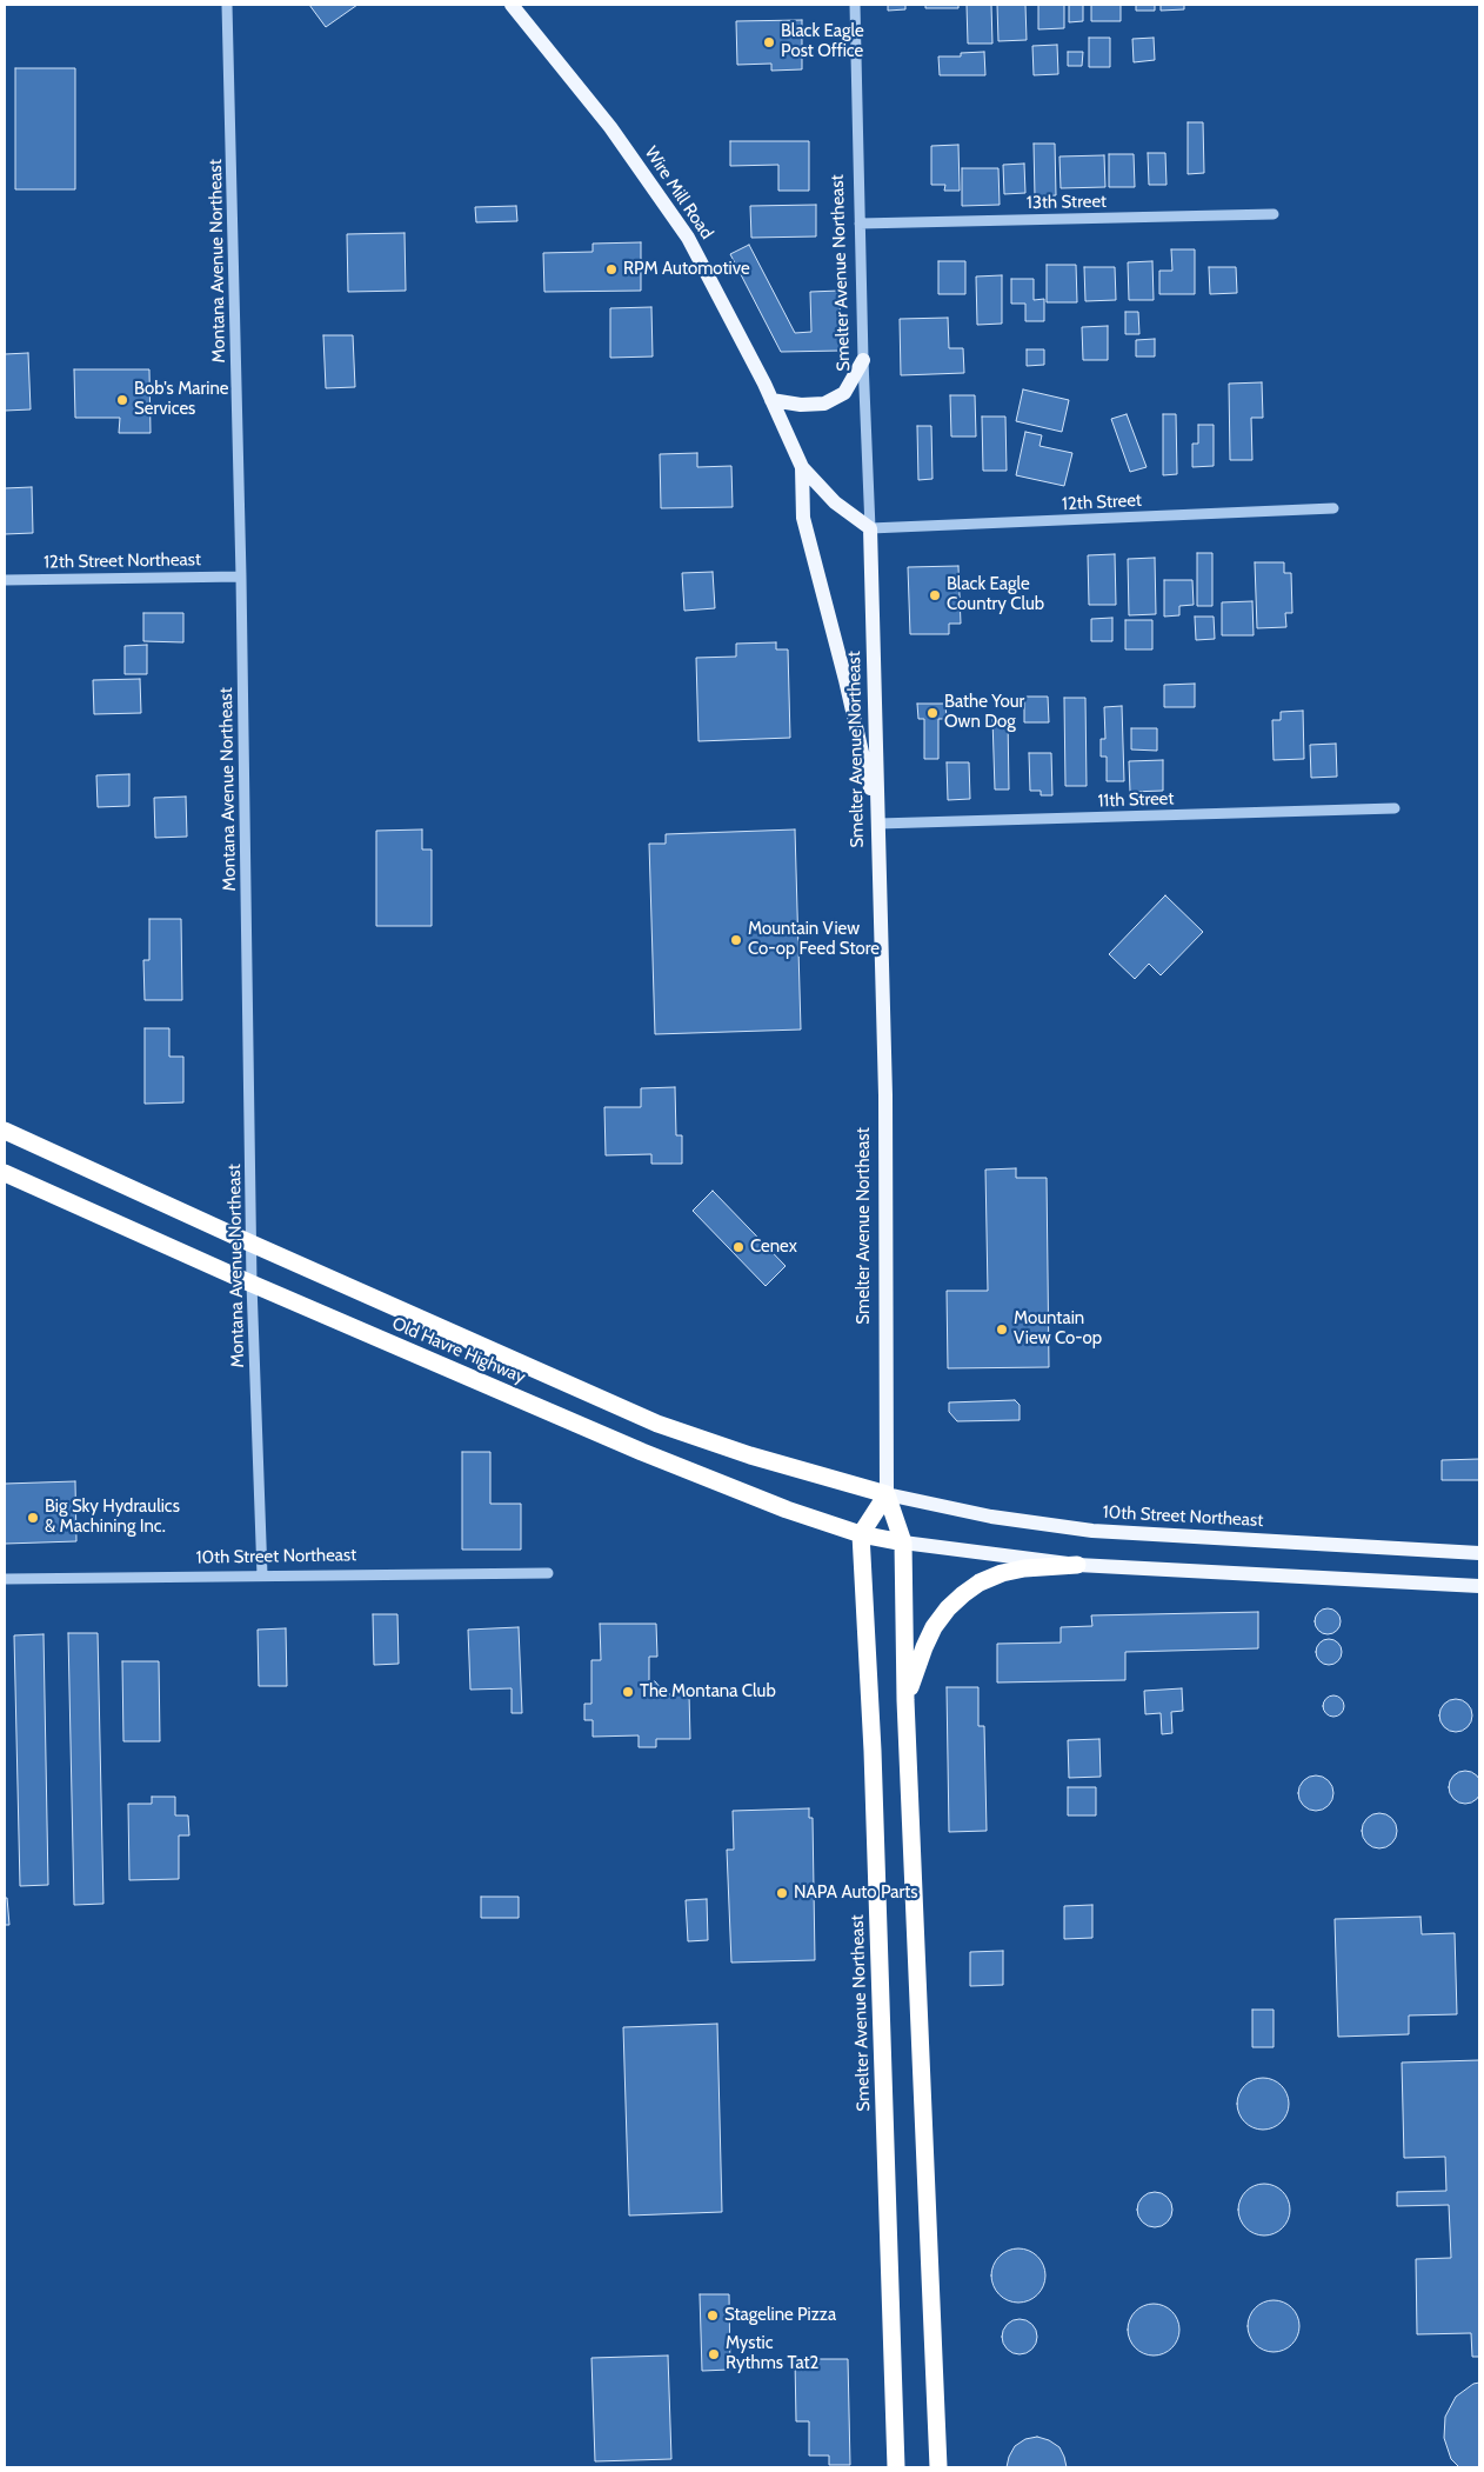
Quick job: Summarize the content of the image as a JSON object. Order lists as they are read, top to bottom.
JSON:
{
  "streets": {
    "highway": ["Smelter Avenue Northeast", "Old Havre Highway"],
    "main road": ["Wire Mill Road", "10th Street Northeast"],
    "street": [
      "13th Street",
      "Montana Avenue Northeast",
      "12th Street",
      "12th Street Northeast",
      "11th Street"
    ]
  },
  "crossings": [
    ["Wire Mill Road", "Smelter Avenue Northeast"],
    ["Wire Mill Road", "12th Street"],
    ["13th Street", "Smelter Avenue Northeast"],
    ["Montana Avenue Northeast", "12th Street Northeast"],
    ["Montana Avenue Northeast", "Old Havre Highway"],
    ["Montana Avenue Northeast", "10th Street Northeast"],
    ["Smelter Avenue Northeast", "12th Street"],
    ["Smelter Avenue Northeast", "11th Street"],
    ["Smelter Avenue Northeast", "Old Havre Highway"],
    ["Smelter Avenue Northeast", "10th Street Northeast"],
    ["Old Havre Highway", "10th Street Northeast"]
  ],
  "places": [
    "Black Eagle Post Office",
    "RPM Automotive",
    "Bob's Marine Services",
    "Black Eagle Country Club",
    "Bathe Your Own Dog",
    "Mountain View Co-op Feed Store",
    "Cenex",
    "Mountain View Co-op",
    "Big Sky Hydraulics & Machining Inc.",
    "The Montana Club",
    "NAPA Auto Parts",
    "Stageline Pizza",
    "Mystic Rythms Tat2"
  ]
}
